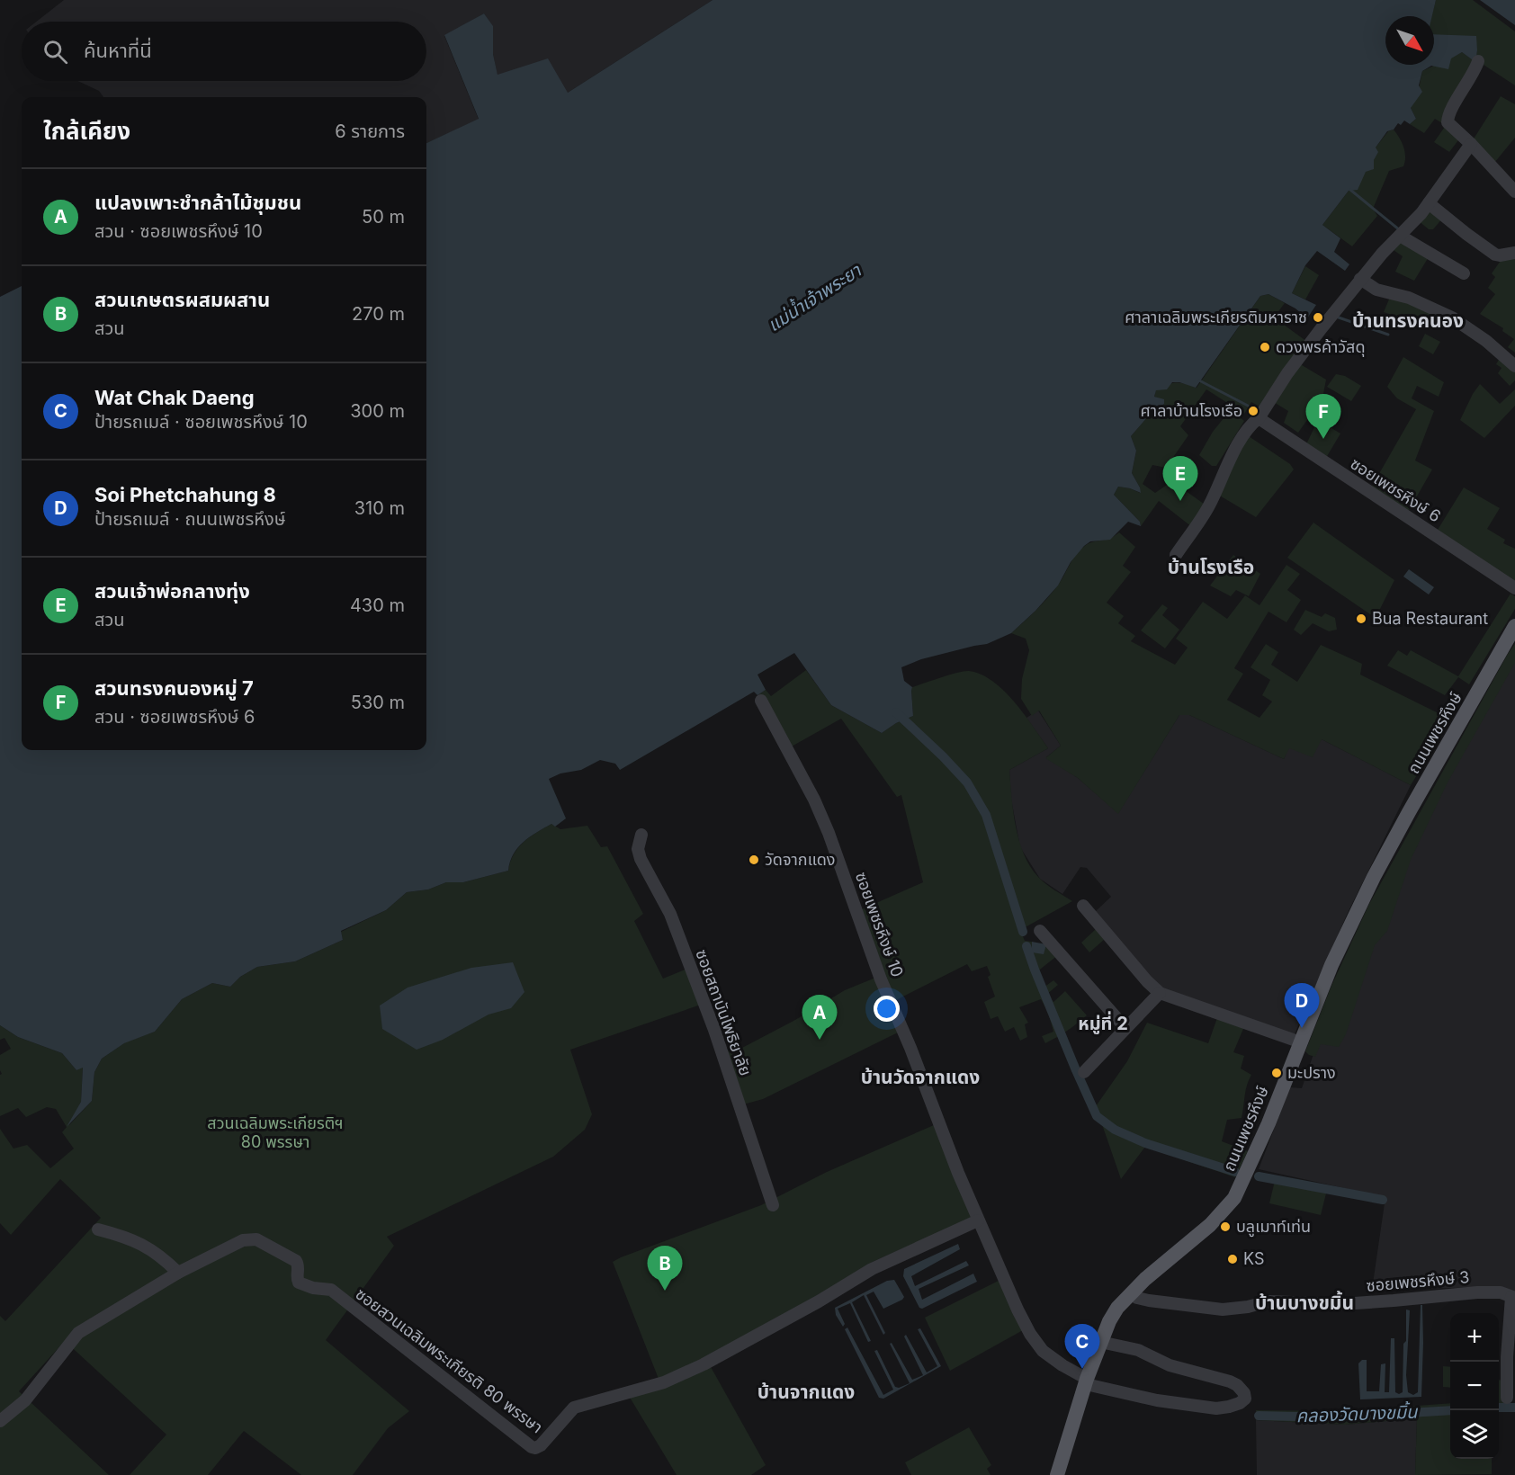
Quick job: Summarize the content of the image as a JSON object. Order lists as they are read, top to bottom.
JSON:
{
  "streets": {
    "main road": ["ถนนเพชรหึงษ์"],
    "street": [
      "ซอยเพชรหึงษ์ 6",
      "ซอยเพชรหึงษ์ 10",
      "ซอยสถาบันโพธิยาลัย",
      "ซอยเพชรหึงษ์ 3",
      "ซอยสวนเฉลิมพระเกียรติ 80 พรรษา"
    ]
  },
  "crossings": [
    ["ถนนเพชรหึงษ์", "ซอยเพชรหึงษ์ 10"],
    ["ถนนเพชรหึงษ์", "ซอยเพชรหึงษ์ 3"],
    ["ซอยเพชรหึงษ์ 10", "ซอยสวนเฉลิมพระเกียรติ 80 พรรษา"]
  ],
  "districts": [
    "บ้านทรงคนอง",
    "บ้านโรงเรือ",
    "หมู่ที่ 2",
    "บ้านวัดจากแดง",
    "บ้านบางขมิ้น",
    "บ้านจากแดง"
  ],
  "water": ["แม่น้ำเจ้าพระยา", "คลองวัดบางขมิ้น"],
  "parks": ["สวนเฉลิมพระเกียรติฯ 80 พรรษา"],
  "places": [
    "ศาลาเฉลิมพระเกียรติมหาราช",
    "ดวงพรค้าวัสดุ",
    "ศาลาบ้านโรงเรือ",
    "Bua Restaurant",
    "วัดจากแดง",
    "มะปราง",
    "บลูเมาท์เท่น",
    "KS"
  ],
  "north": "bottom right",
  "page": {
    "search": "ค้นหาที่นี่",
    "heading": ["ใกล้เคียง", "6 รายการ"],
    "list": [
      {
        "mark": "A",
        "name": "แปลงเพาะชำกล้าไม้ชุมชน",
        "note": "สวน · ซอยเพชรหึงษ์ 10",
        "value": "50 m"
      },
      {
        "mark": "B",
        "name": "สวนเกษตรผสมผสาน",
        "note": "สวน",
        "value": "270 m"
      },
      {
        "mark": "C",
        "name": "Wat Chak Daeng",
        "note": "ป้ายรถเมล์ · ซอยเพชรหึงษ์ 10",
        "value": "300 m"
      },
      {
        "mark": "D",
        "name": "Soi Phetchahung 8",
        "note": "ป้ายรถเมล์ · ถนนเพชรหึงษ์",
        "value": "310 m"
      },
      {
        "mark": "E",
        "name": "สวนเจ้าพ่อกลางทุ่ง",
        "note": "สวน",
        "value": "430 m"
      },
      {
        "mark": "F",
        "name": "สวนทรงคนองหมู่ 7",
        "note": "สวน · ซอยเพชรหึงษ์ 6",
        "value": "530 m"
      }
    ],
    "pins": [
      "F",
      "E",
      "D",
      "A",
      "B",
      "C"
    ],
    "map_buttons": ["+", "−"]
  }
}
